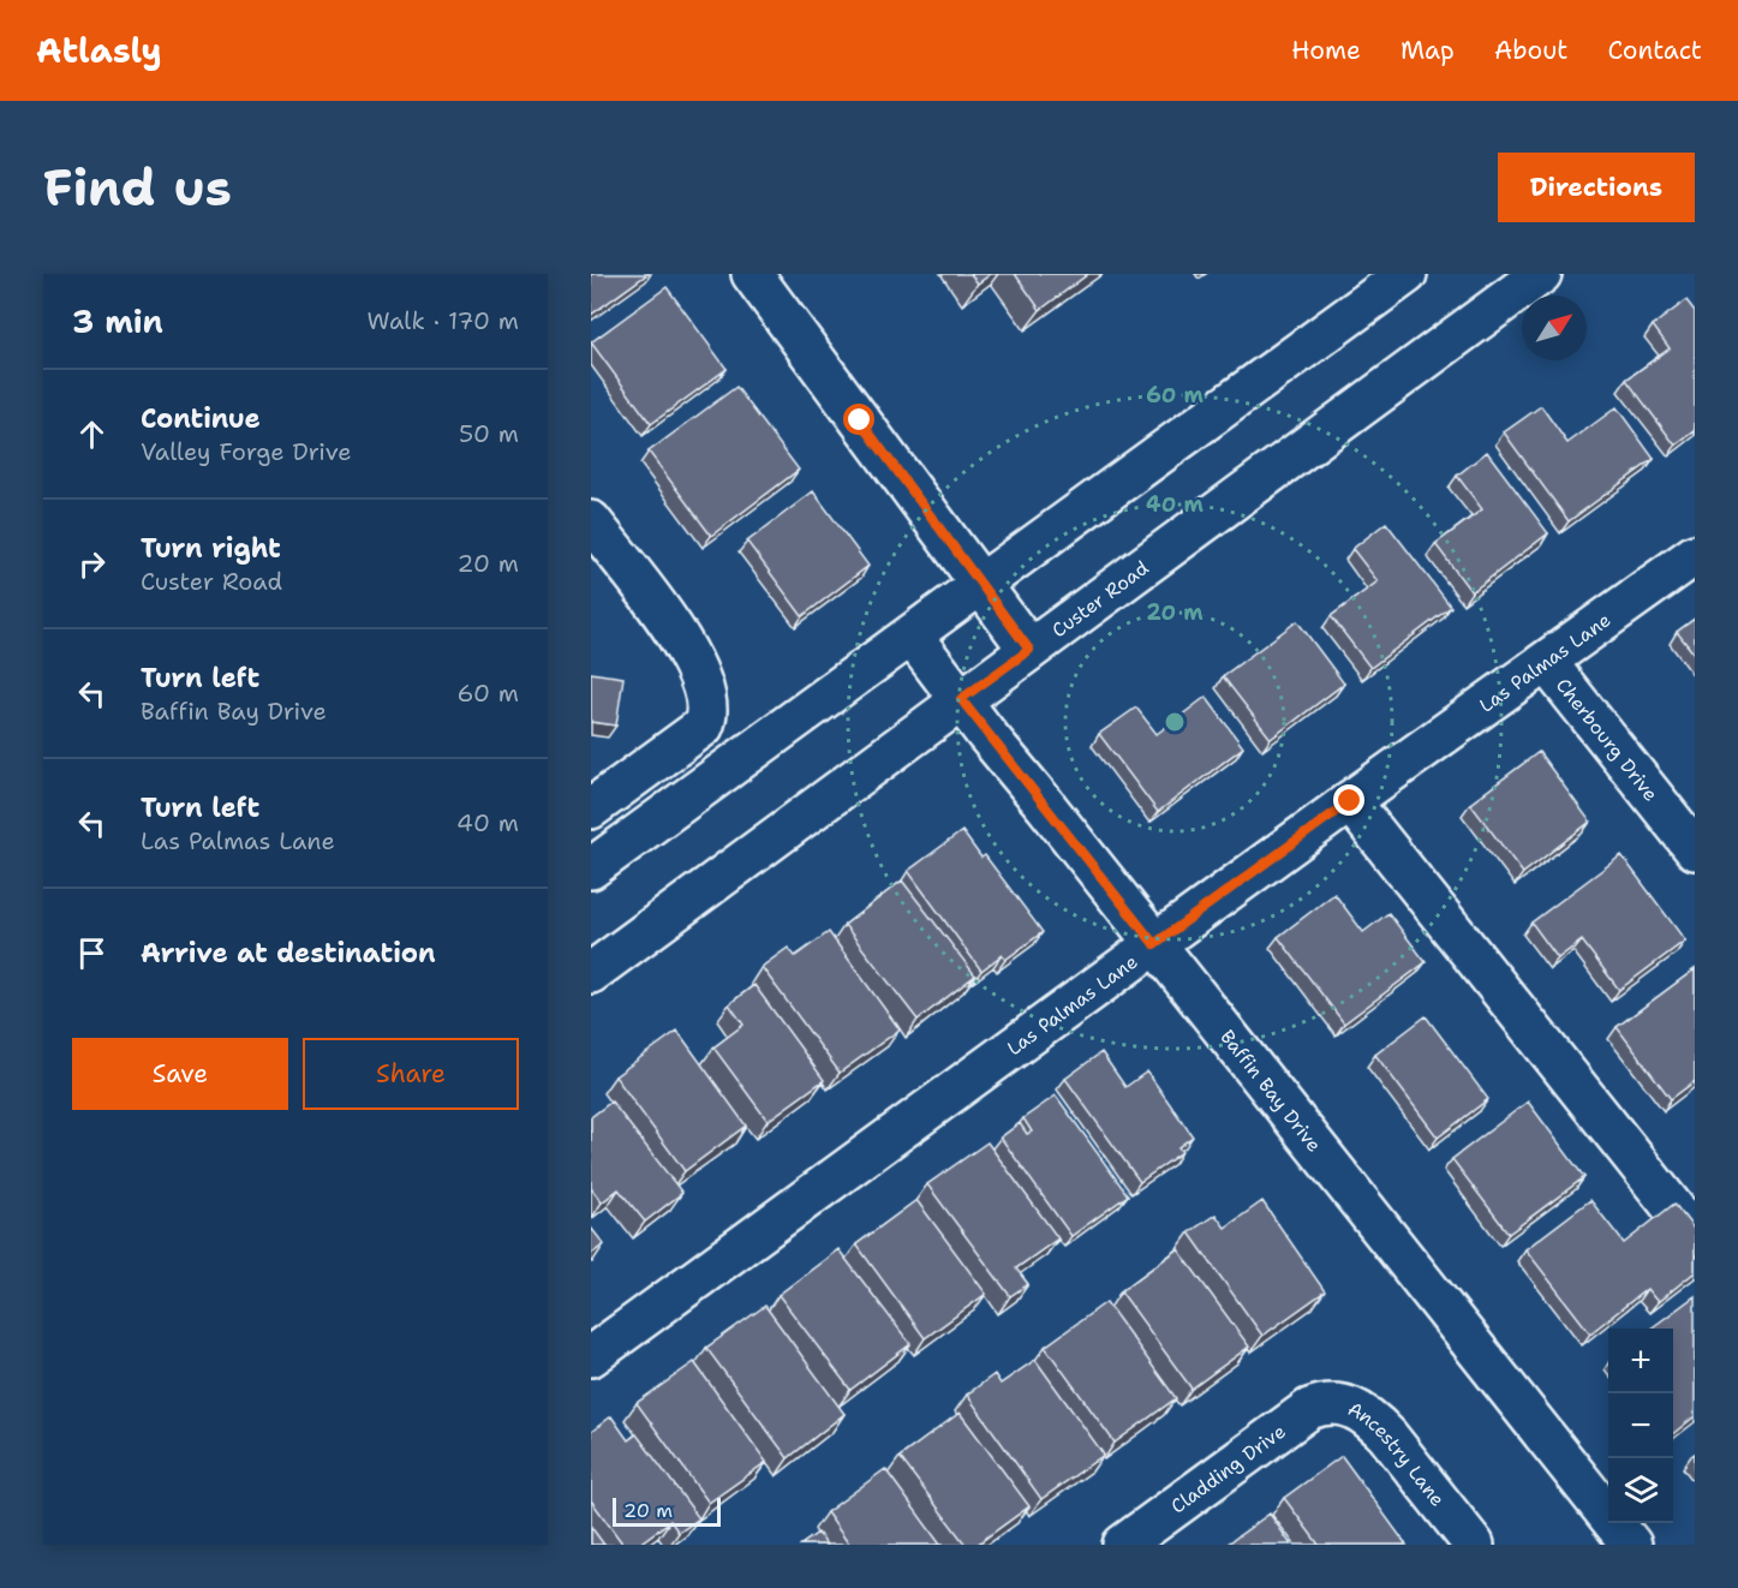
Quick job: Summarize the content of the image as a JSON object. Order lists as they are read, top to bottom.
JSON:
{
  "streets": {
    "street": [
      "Custer Road",
      "Las Palmas Lane",
      "Cherbourg Drive",
      "Baffin Bay Drive",
      "Ancestry Lane",
      "Cladding Drive"
    ]
  },
  "crossings": [
    ["Custer Road", "Baffin Bay Drive"],
    ["Las Palmas Lane", "Cherbourg Drive"],
    ["Las Palmas Lane", "Baffin Bay Drive"],
    ["Ancestry Lane", "Cladding Drive"]
  ],
  "scale_bar": "20 m",
  "north": "top right",
  "page": {
    "header": "Atlasly",
    "nav": [
      "Home",
      "Map",
      "About",
      "Contact"
    ],
    "buttons": [
      "Directions",
      ["Save", "Share"]
    ],
    "title": "Find us",
    "heading": ["3 min", "Walk · 170 m"],
    "list": [
      ["Continue", "Valley Forge Drive", "50 m"],
      ["Turn right", "Custer Road", "20 m"],
      ["Turn left", "Baffin Bay Drive", "60 m"],
      ["Turn left", "Las Palmas Lane", "40 m"],
      "Arrive at destination"
    ],
    "map_buttons": ["+", "−"],
    "scale": "20 m"
  },
  "rings": ["60 m", "40 m", "20 m"]
}
